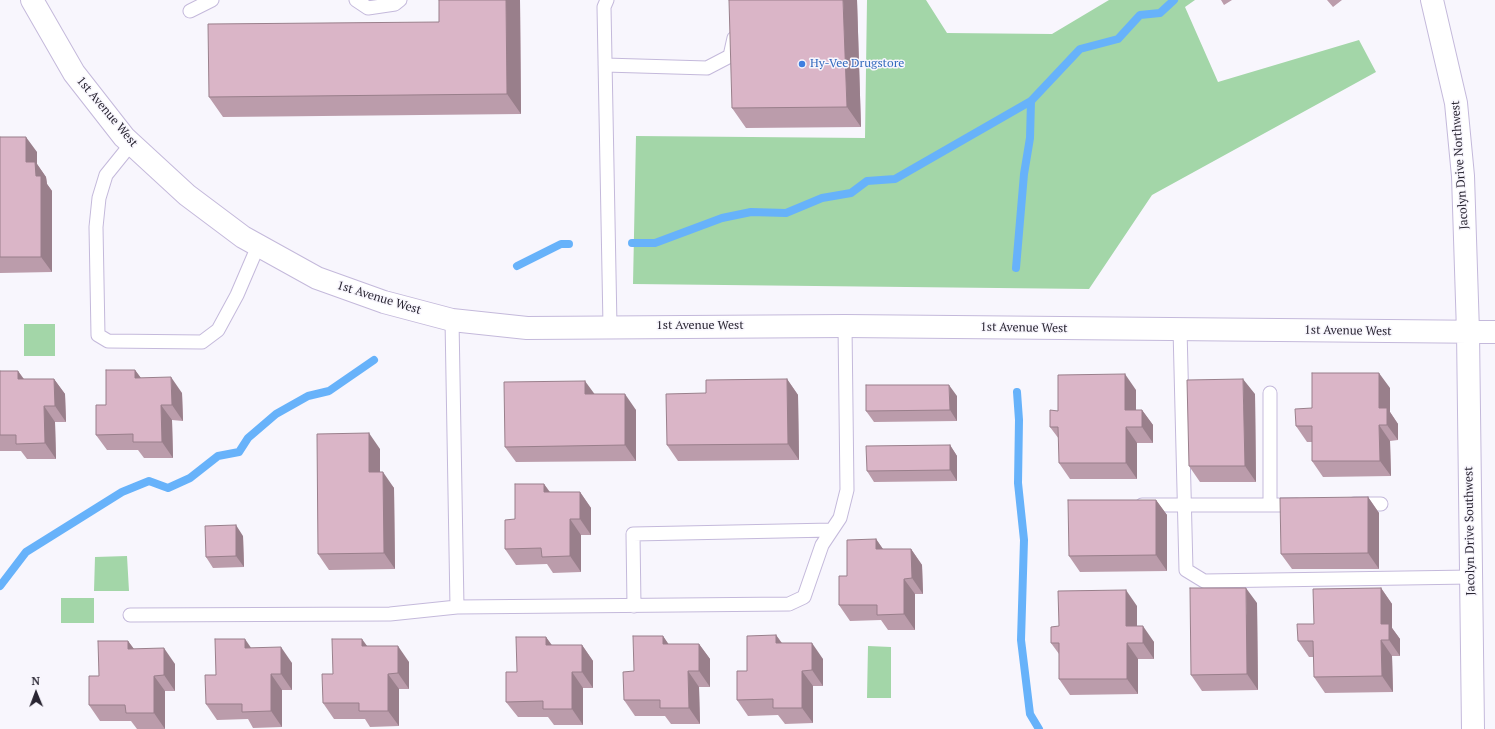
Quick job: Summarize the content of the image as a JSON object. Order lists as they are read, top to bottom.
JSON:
{
  "streets": {
    "street": ["1st Avenue West", "Jacolyn Drive Northwest", "Jacolyn Drive Southwest"]
  },
  "crossings": [
    ["1st Avenue West", "Jacolyn Drive Northwest"],
    ["1st Avenue West", "Jacolyn Drive Southwest"],
    ["Jacolyn Drive Northwest", "Jacolyn Drive Southwest"]
  ],
  "places": ["Hy-Vee Drugstore"],
  "north": "top"
}
